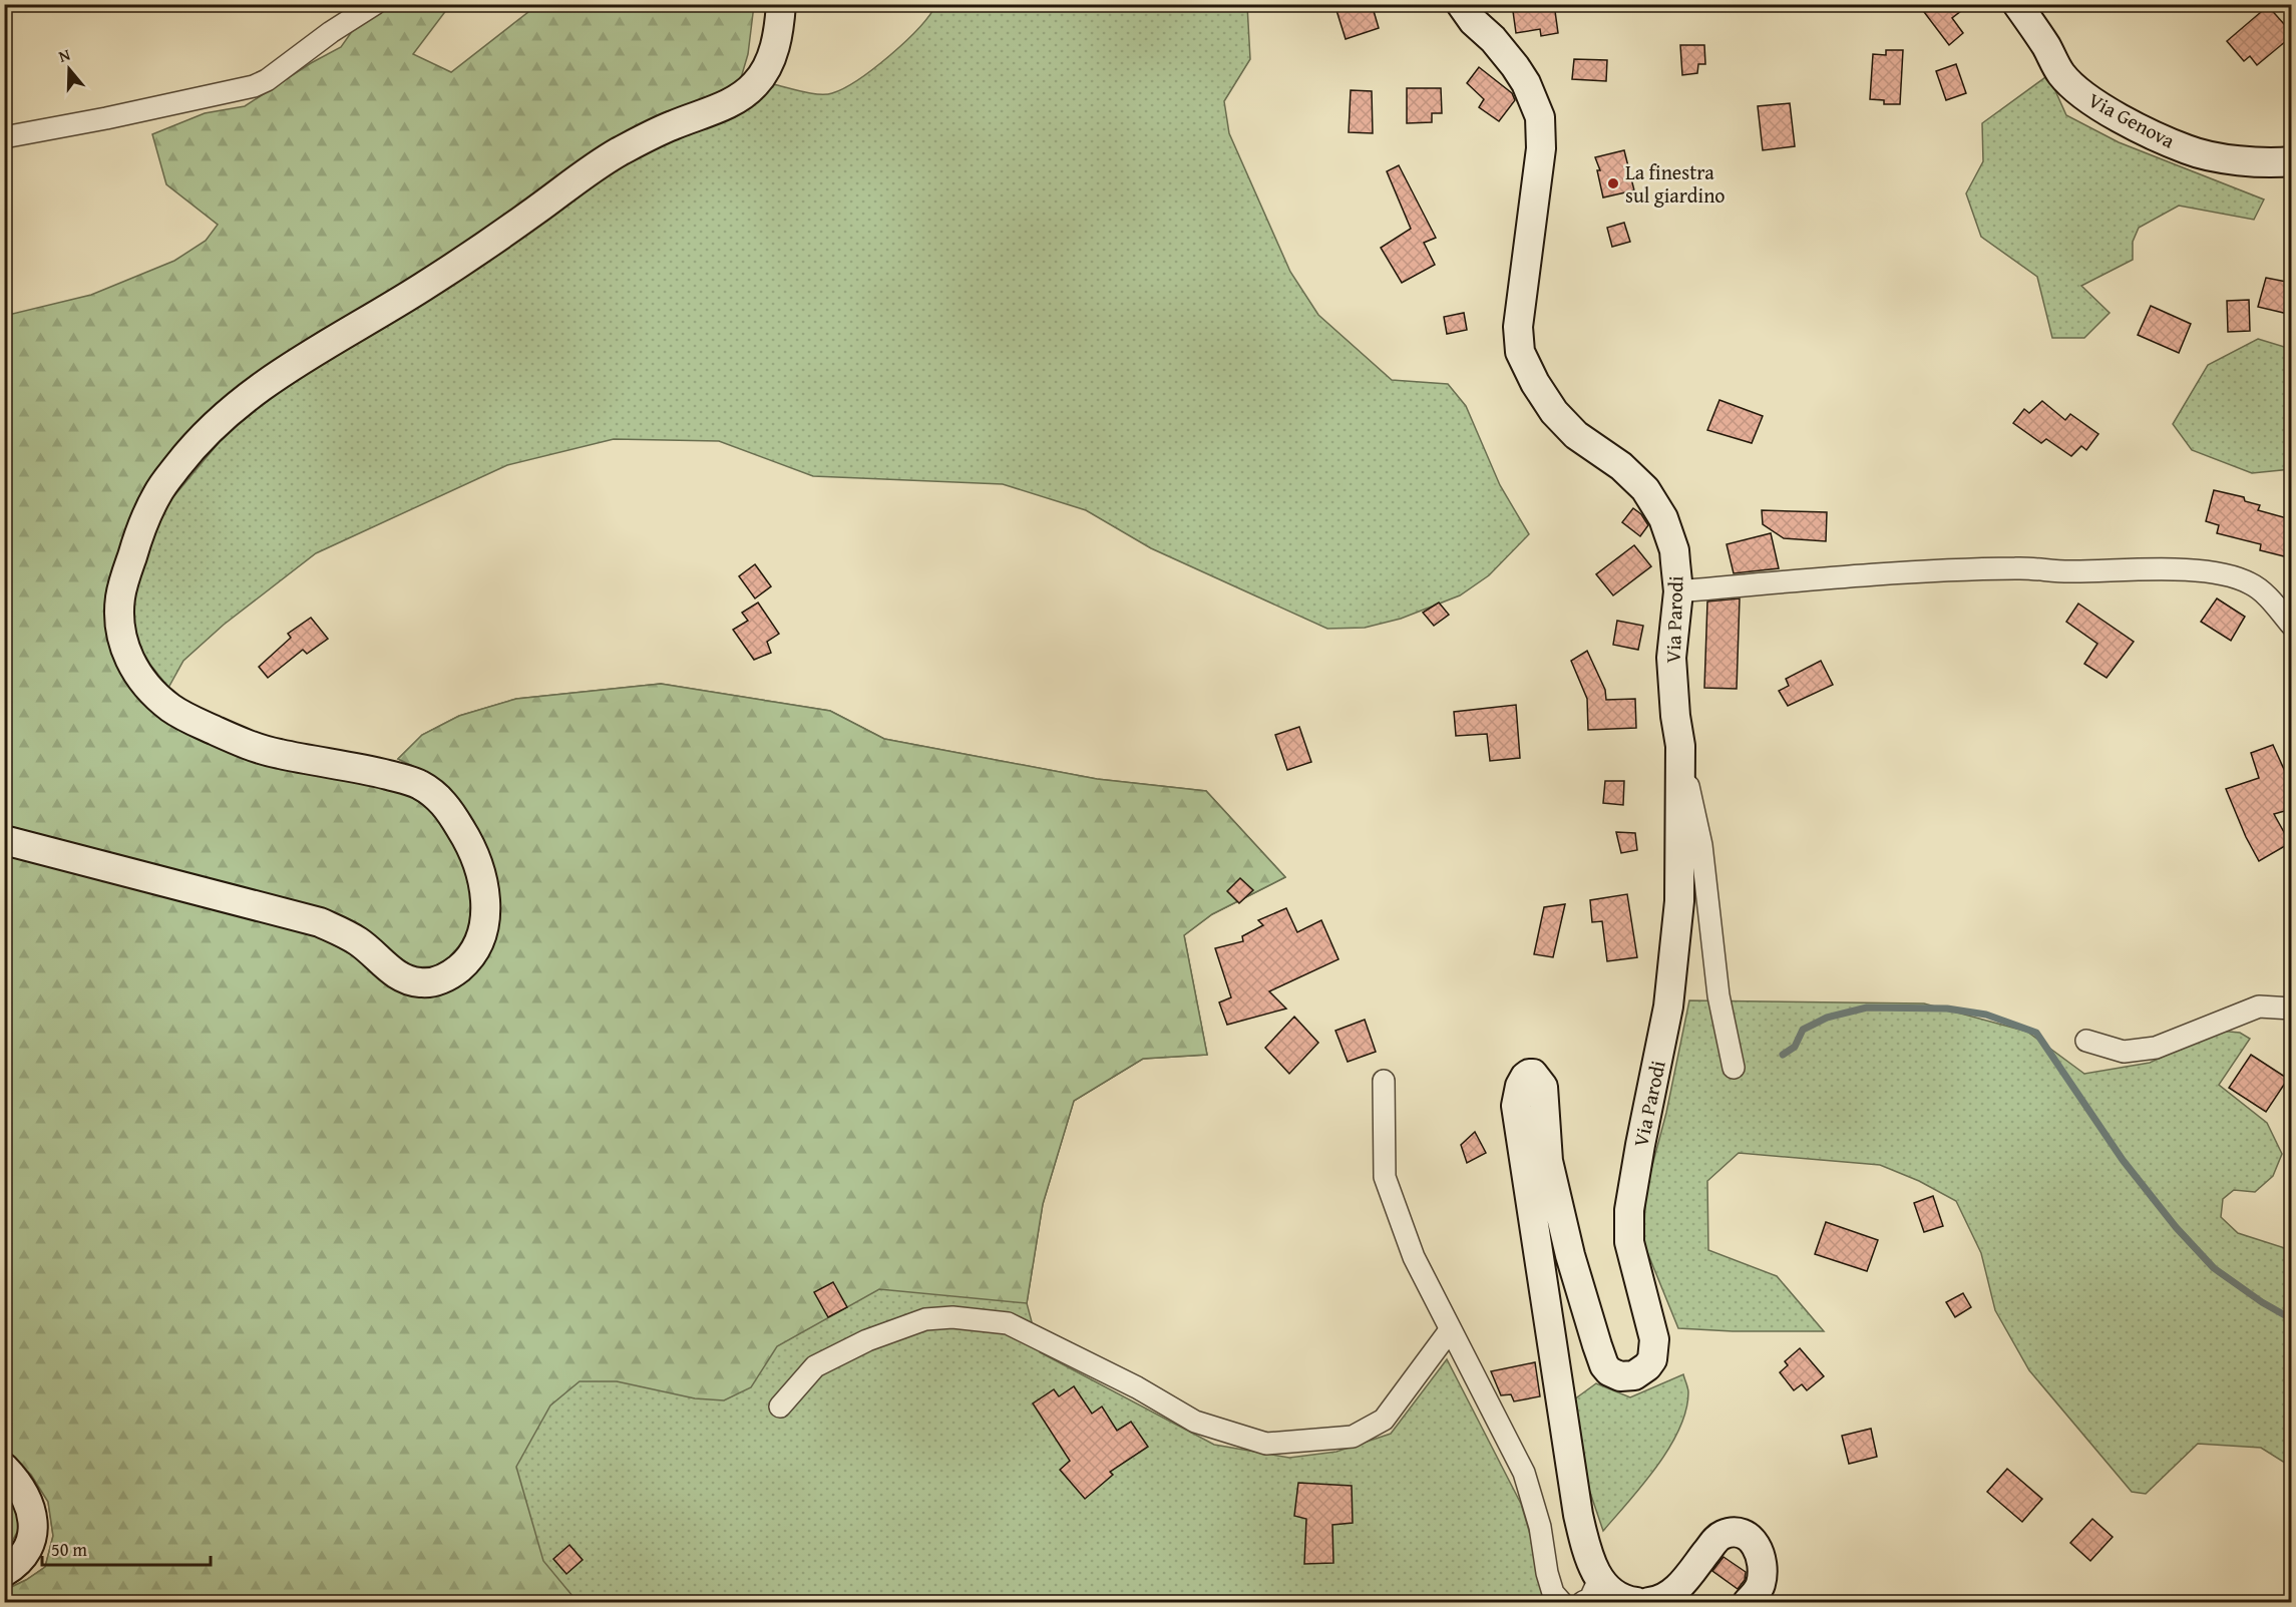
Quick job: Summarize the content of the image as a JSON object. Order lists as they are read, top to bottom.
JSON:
{
  "streets": {
    "street": ["Via Genova", "Via Parodi"]
  },
  "places": ["La finestra sul giardino"],
  "scale_bar": "50 m",
  "north": "top"
}
